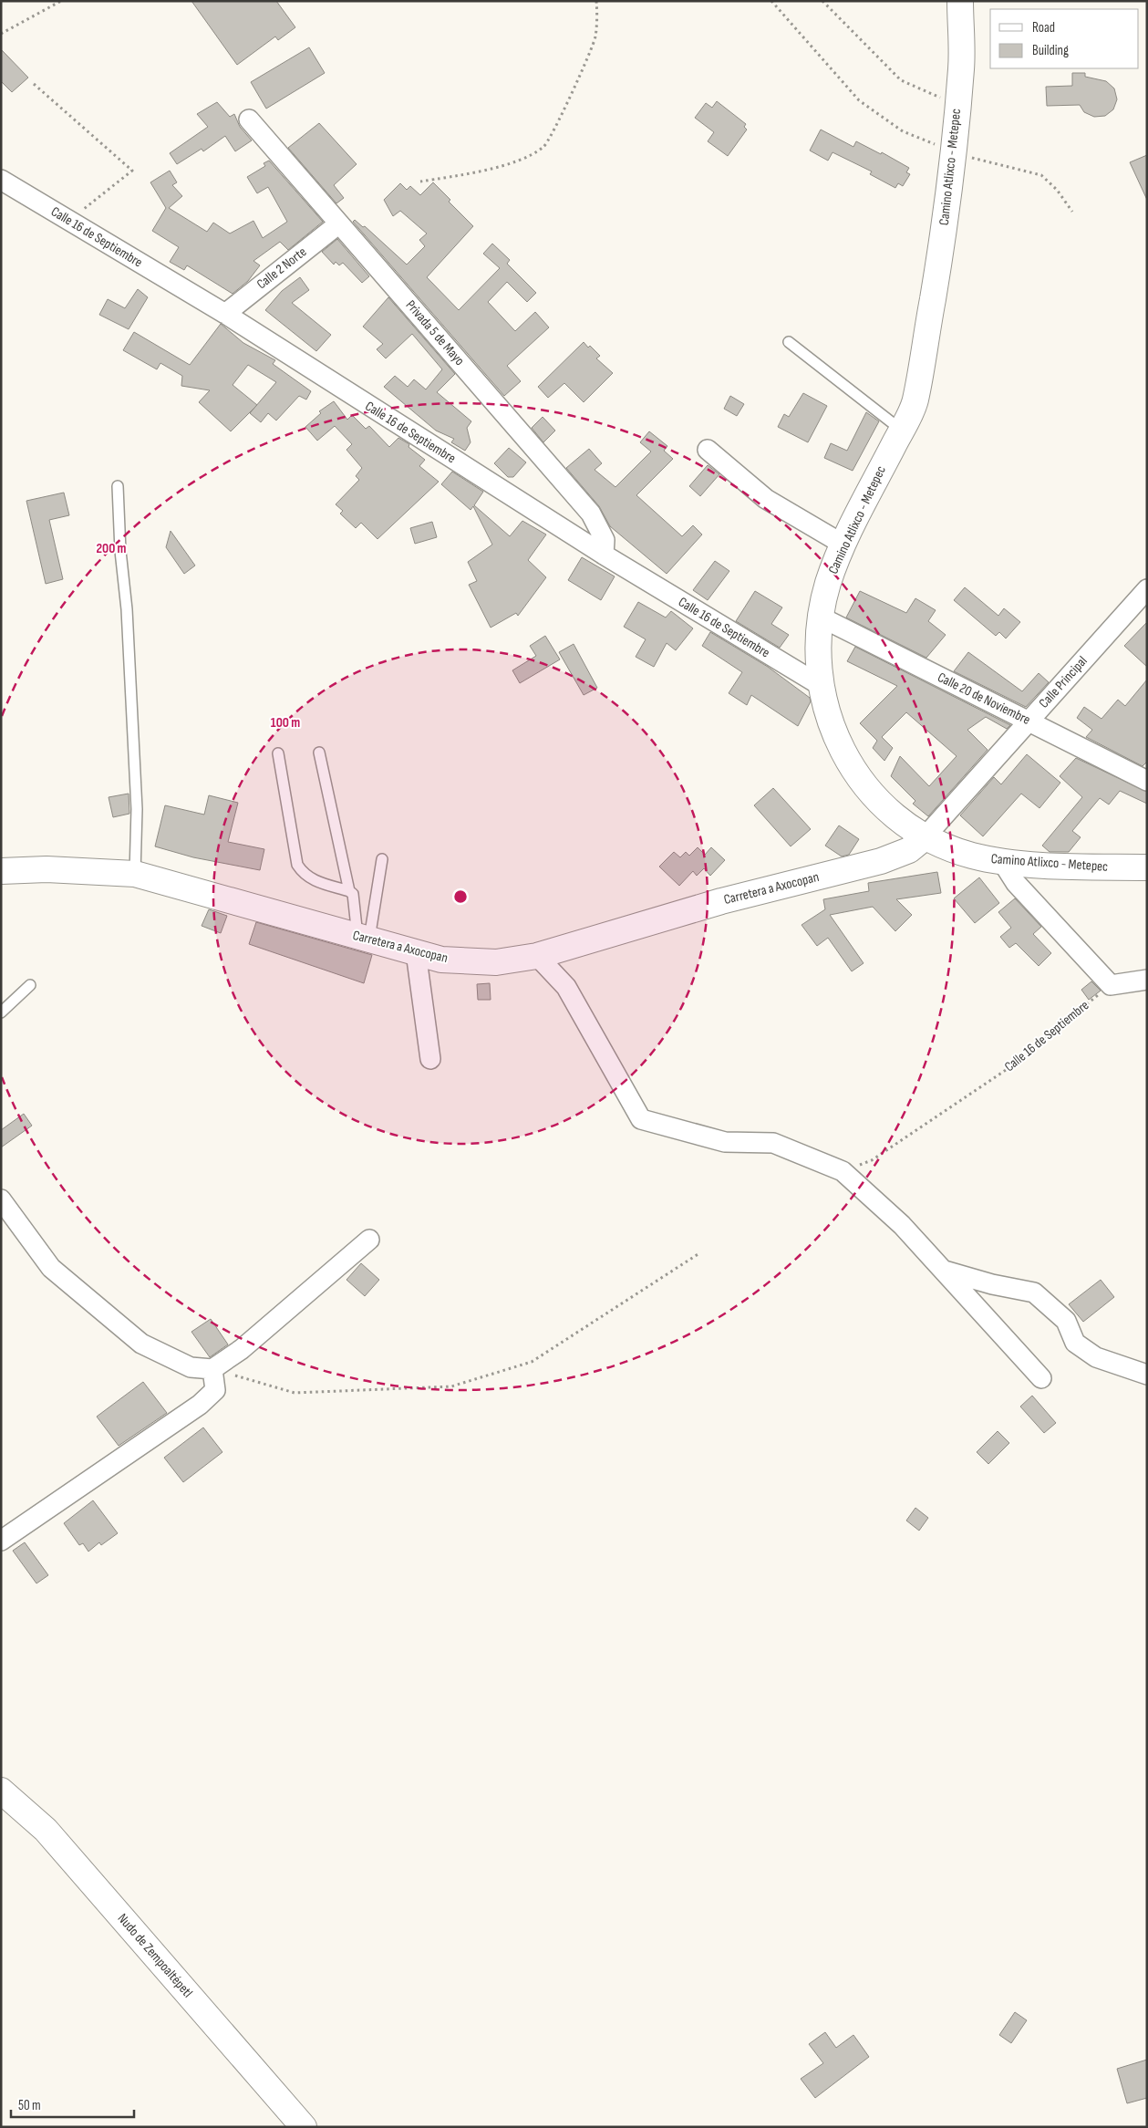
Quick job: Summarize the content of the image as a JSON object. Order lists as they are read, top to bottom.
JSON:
{
  "streets": {
    "main road": ["Camino Atlixco - Metepec", "Carretera a Axocopan", "Nudo de Zempoaltépetl"],
    "street": [
      "Calle 16 de Septiembre",
      "Calle 2 Norte",
      "Privada 5 de Mayo",
      "Calle Principal",
      "Calle 20 de Noviembre"
    ]
  },
  "crossings": [
    ["Camino Atlixco - Metepec", "Calle 16 de Septiembre"],
    ["Camino Atlixco - Metepec", "Calle Principal"],
    ["Camino Atlixco - Metepec", "Calle 20 de Noviembre"],
    ["Camino Atlixco - Metepec", "Carretera a Axocopan"],
    ["Calle 16 de Septiembre", "Calle 2 Norte"],
    ["Calle 16 de Septiembre", "Privada 5 de Mayo"],
    ["Calle 2 Norte", "Privada 5 de Mayo"],
    ["Calle Principal", "Calle 20 de Noviembre"],
    ["Calle Principal", "Carretera a Axocopan"]
  ],
  "legend": ["Road", "Building"],
  "scale_bar": "50 m",
  "rings": ["200 m", "100 m"]
}
